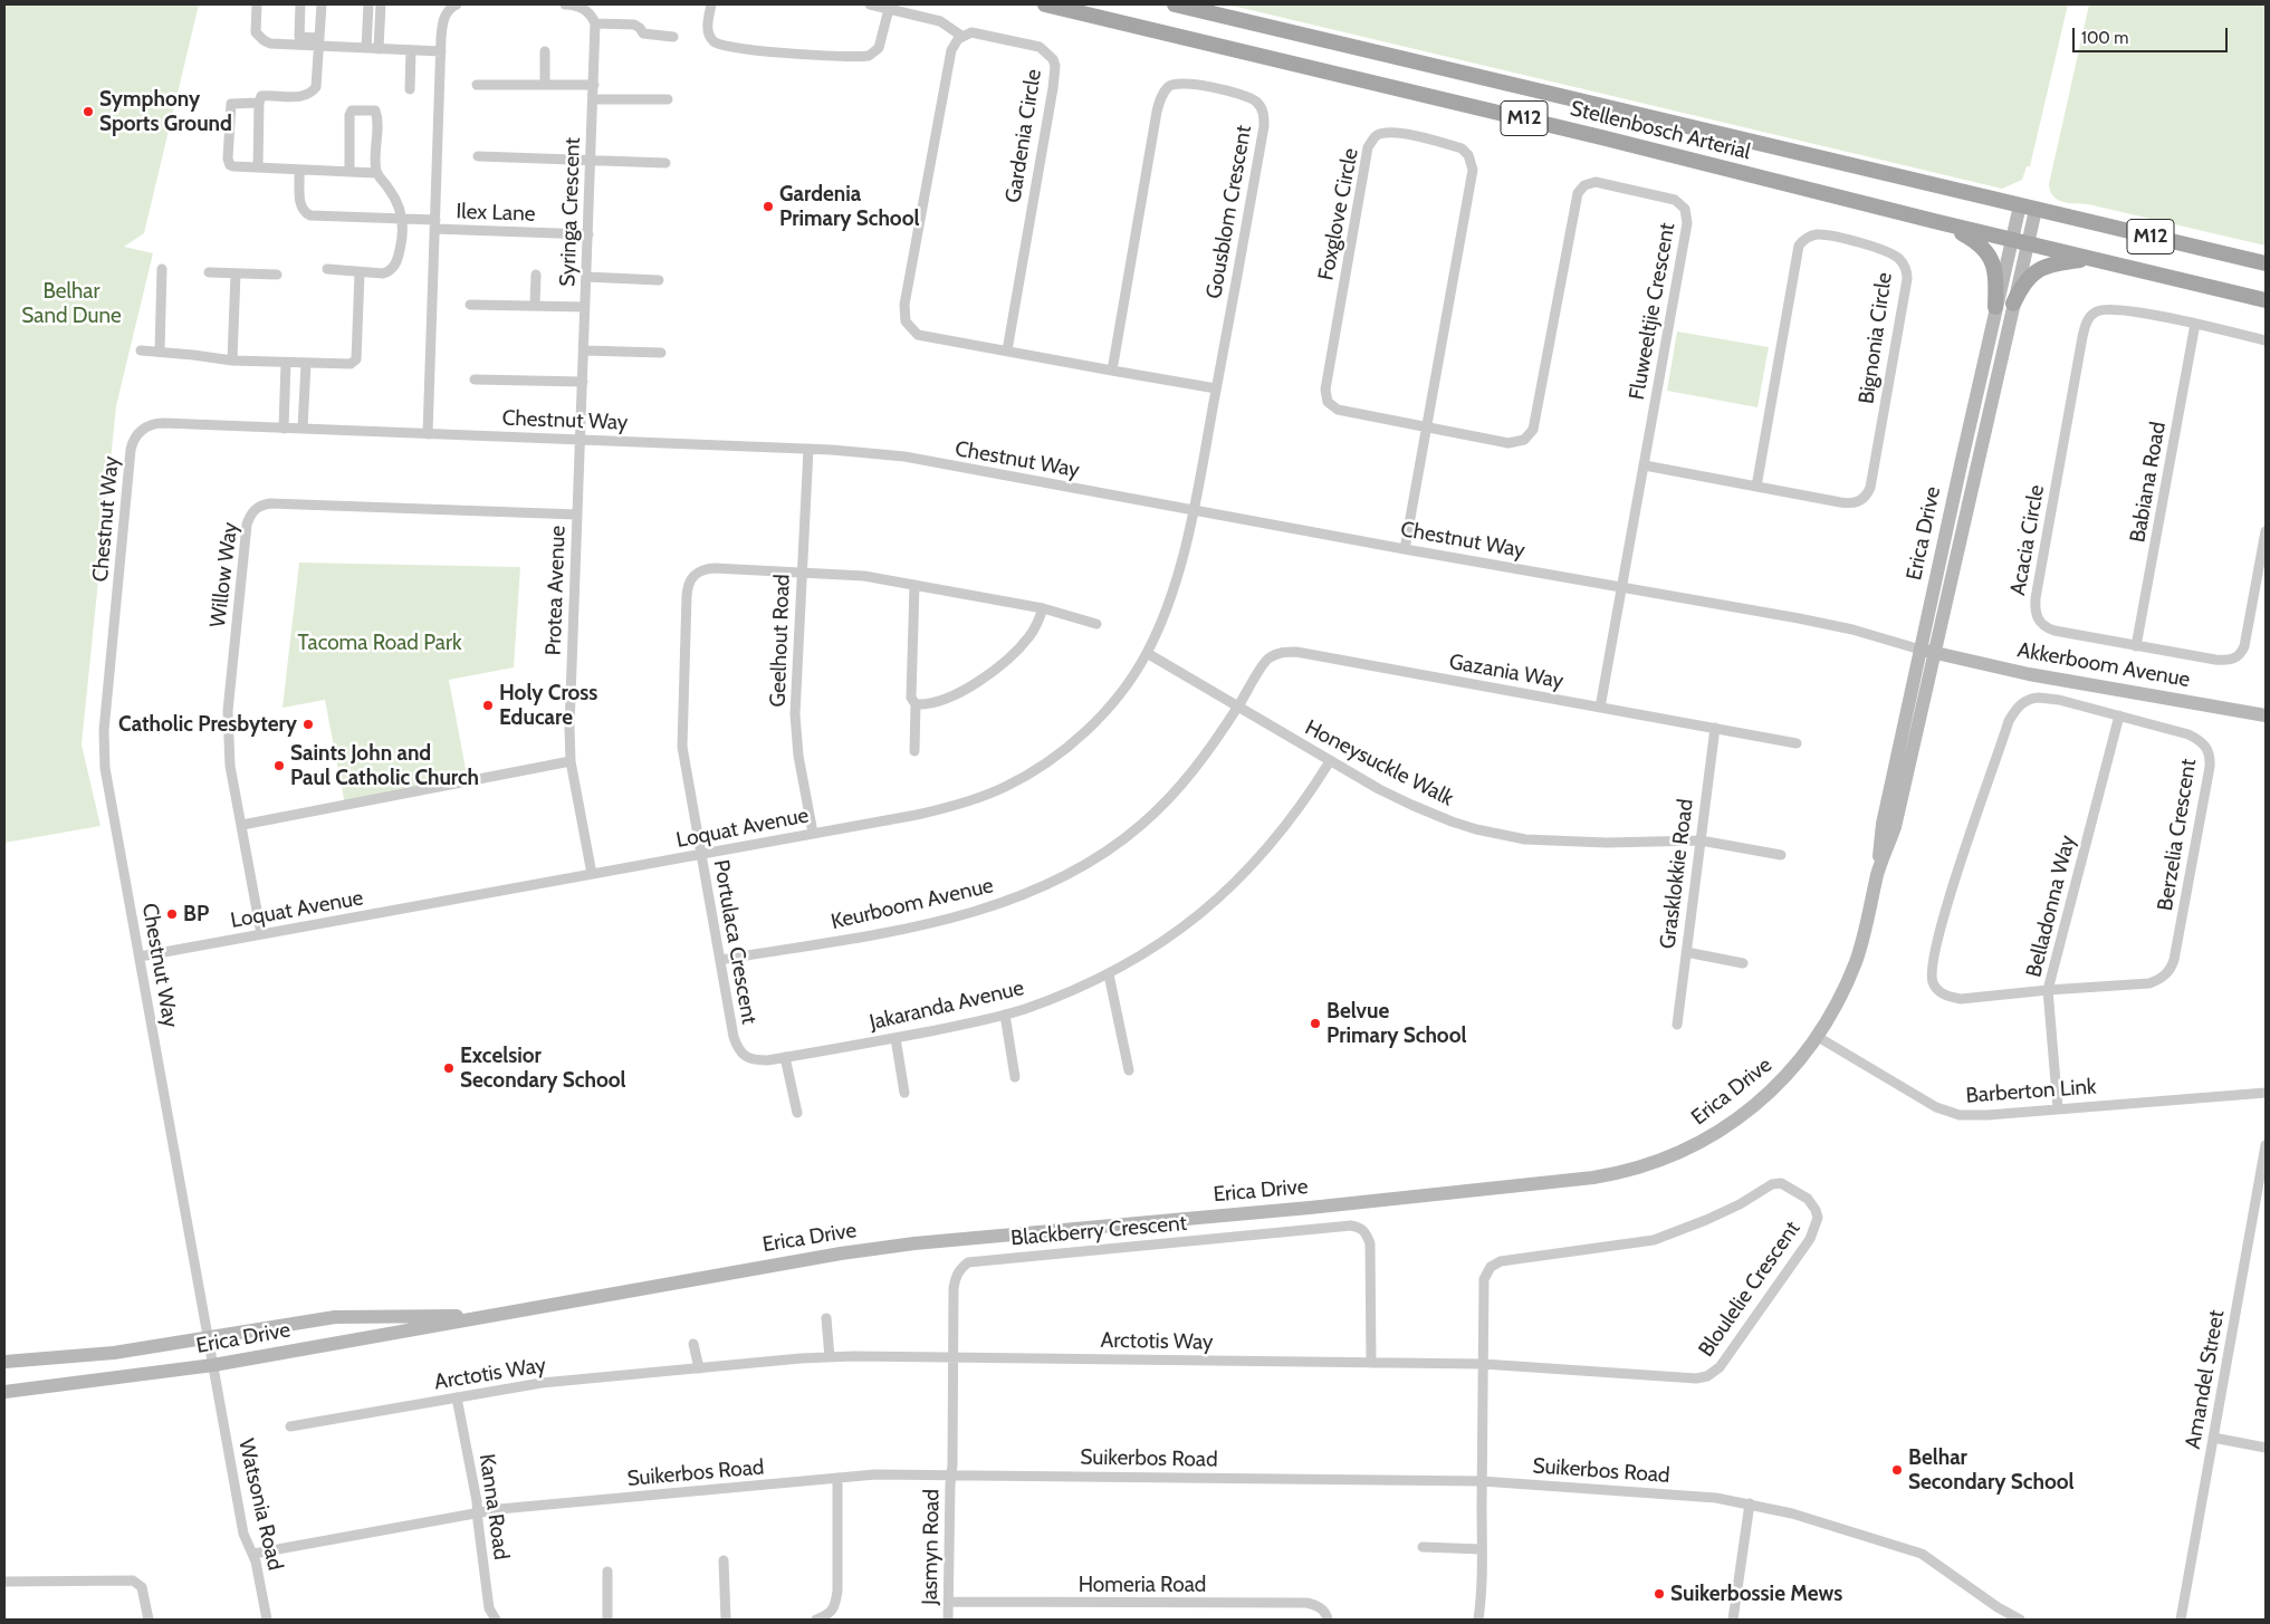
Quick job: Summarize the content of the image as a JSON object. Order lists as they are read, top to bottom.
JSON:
{
  "streets": {
    "main road": [
      "M12",
      "Stellenbosch Arterial",
      "Erica Drive",
      "Akkerboom Avenue"
    ],
    "street": [
      "Gardenia Circle",
      "Syringa Crescent",
      "Gousblom Crescent",
      "Ilex Lane",
      "Foxglove Circle",
      "Fluweeltjie Crescent",
      "Bignonia Circle",
      "Chestnut Way",
      "Babiana Road",
      "Acacia Circle",
      "Willow Way",
      "Protea Avenue",
      "Geelhout Road",
      "Gazania Way",
      "Honeysuckle Walk",
      "Loquat Avenue",
      "Berzelia Crescent",
      "Grasklokkie Road",
      "Keurboom Avenue",
      "Belladonna Way",
      "Portulaca Crescent",
      "Jakaranda Avenue",
      "Barberton Link",
      "Blackberry Crescent",
      "Bloulelie Crescent",
      "Arctotis Way",
      "Amandel Street",
      "Suikerbos Road",
      "Watsonia Road",
      "Kanna Road",
      "Jasmyn Road",
      "Homeria Road"
    ]
  },
  "crossings": [
    ["Stellenbosch Arterial", "Erica Drive"],
    ["Syringa Crescent", "Ilex Lane"],
    ["Syringa Crescent", "Chestnut Way"],
    ["Syringa Crescent", "Protea Avenue"],
    ["Gousblom Crescent", "Chestnut Way"],
    ["Gousblom Crescent", "Loquat Avenue"],
    ["Foxglove Circle", "Fluweeltjie Crescent"],
    ["Foxglove Circle", "Chestnut Way"],
    ["Fluweeltjie Crescent", "Bignonia Circle"],
    ["Fluweeltjie Crescent", "Chestnut Way"],
    ["Fluweeltjie Crescent", "Gazania Way"],
    ["Chestnut Way", "Erica Drive"],
    ["Chestnut Way", "Protea Avenue"],
    ["Chestnut Way", "Geelhout Road"],
    ["Chestnut Way", "Akkerboom Avenue"],
    ["Chestnut Way", "Loquat Avenue"],
    ["Chestnut Way", "Watsonia Road"],
    ["Babiana Road", "Acacia Circle"],
    ["Erica Drive", "Akkerboom Avenue"],
    ["Erica Drive", "Barberton Link"],
    ["Erica Drive", "Watsonia Road"],
    ["Willow Way", "Protea Avenue"],
    ["Willow Way", "Loquat Avenue"],
    ["Protea Avenue", "Loquat Avenue"],
    ["Geelhout Road", "Loquat Avenue"],
    ["Geelhout Road", "Portulaca Crescent"],
    ["Gazania Way", "Honeysuckle Walk"],
    ["Gazania Way", "Grasklokkie Road"],
    ["Gazania Way", "Keurboom Avenue"],
    ["Honeysuckle Walk", "Loquat Avenue"],
    ["Honeysuckle Walk", "Grasklokkie Road"],
    ["Honeysuckle Walk", "Keurboom Avenue"],
    ["Honeysuckle Walk", "Jakaranda Avenue"],
    ["Loquat Avenue", "Portulaca Crescent"],
    ["Berzelia Crescent", "Belladonna Way"],
    ["Keurboom Avenue", "Portulaca Crescent"],
    ["Belladonna Way", "Barberton Link"],
    ["Portulaca Crescent", "Jakaranda Avenue"],
    ["Blackberry Crescent", "Arctotis Way"],
    ["Blackberry Crescent", "Suikerbos Road"],
    ["Blackberry Crescent", "Jasmyn Road"],
    ["Bloulelie Crescent", "Arctotis Way"],
    ["Bloulelie Crescent", "Suikerbos Road"],
    ["Arctotis Way", "Kanna Road"],
    ["Suikerbos Road", "Watsonia Road"],
    ["Suikerbos Road", "Kanna Road"],
    ["Suikerbos Road", "Jasmyn Road"],
    ["Jasmyn Road", "Homeria Road"]
  ],
  "parks": ["Belhar Sand Dune", "Tacoma Road Park"],
  "places": [
    "Symphony Sports Ground",
    "Gardenia Primary School",
    "Holy Cross Educare",
    "Catholic Presbytery",
    "Saints John and Paul Catholic Church",
    "BP",
    "Belvue Primary School",
    "Excelsior Secondary School",
    "Belhar Secondary School",
    "Suikerbossie Mews"
  ],
  "scale_bar": "100 m"
}
